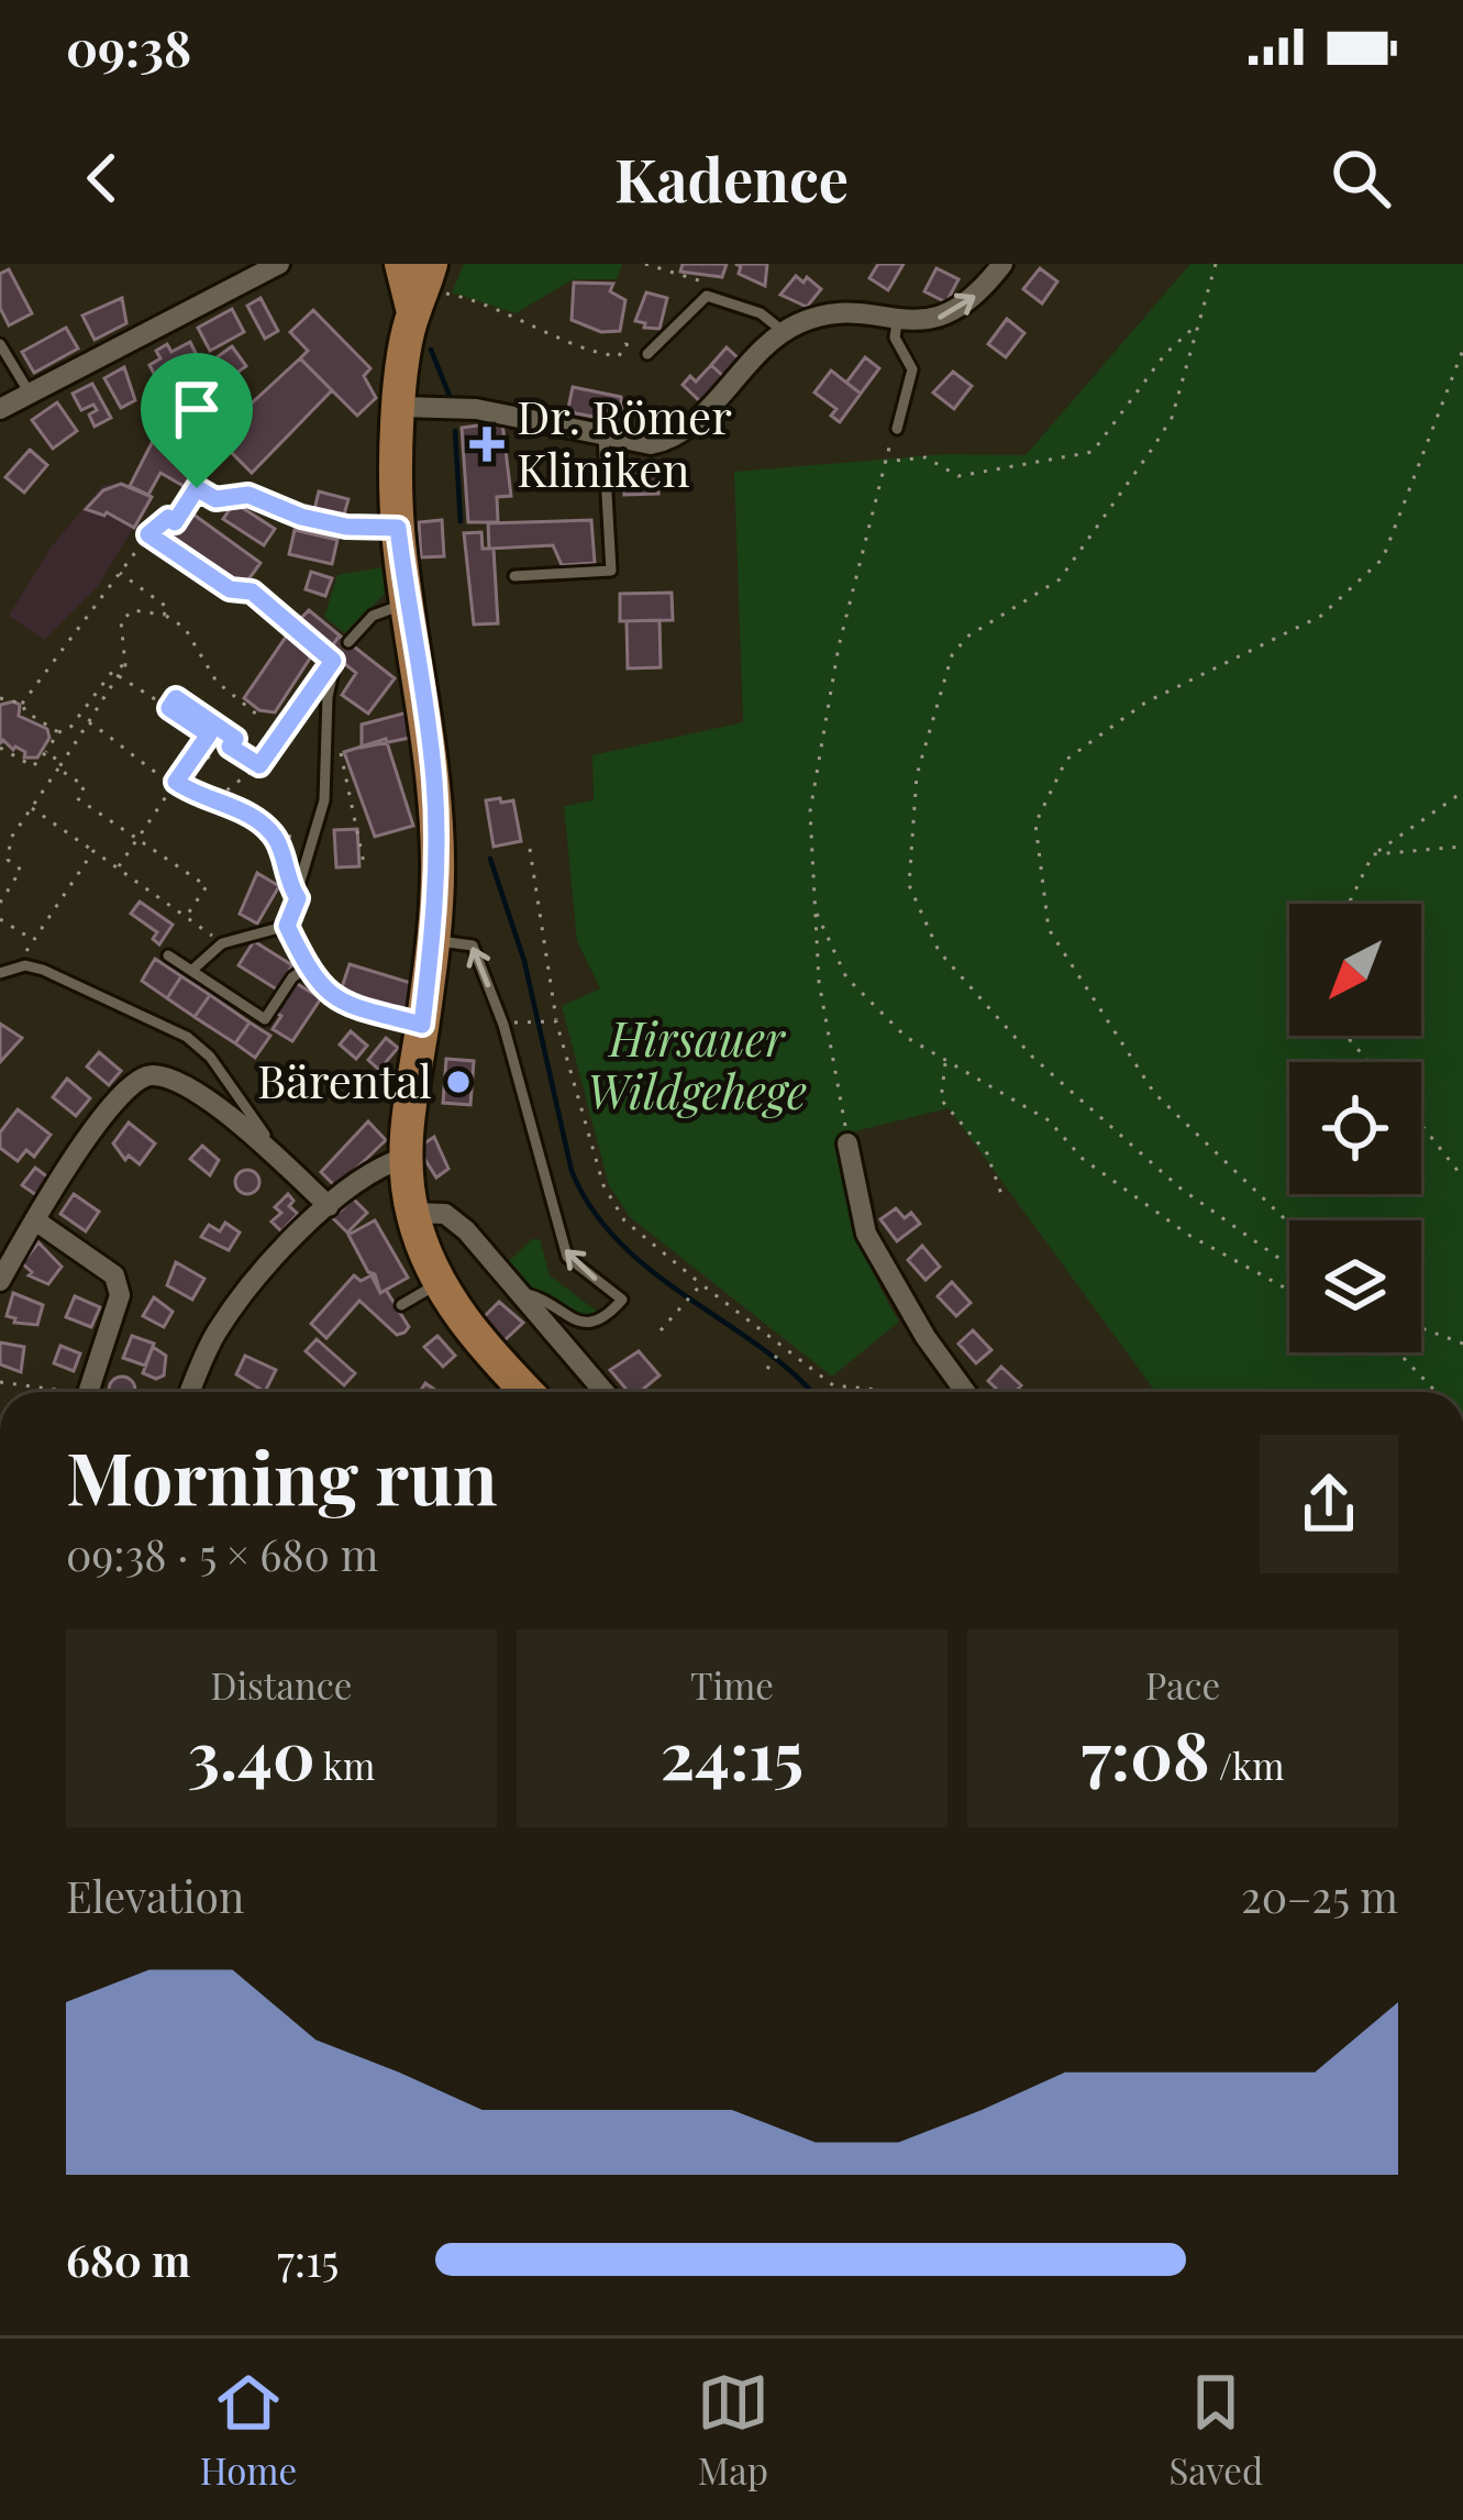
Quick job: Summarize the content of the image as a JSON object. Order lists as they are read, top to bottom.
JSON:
{
  "parks": ["Hirsauer Wildgehege"],
  "places": {
    "health": ["Dr. Römer Kliniken"],
    "other": ["Bärental"]
  },
  "north": "bottom left",
  "page": {
    "status": "09:38",
    "header": "Kadence",
    "heading": ["Morning run", "09:38 · 5 × 680 m"],
    "stats": [
      ["Distance", "3.40 km"],
      ["Time", "24:15"],
      ["Pace", "7:08 /km"]
    ],
    "chart": ["Elevation", "20–25 m"],
    "list": [
      {
        "name": "680 m",
        "note": "7:15"
      }
    ],
    "tabs": ["Home", "Map", "Saved"]
  }
}
